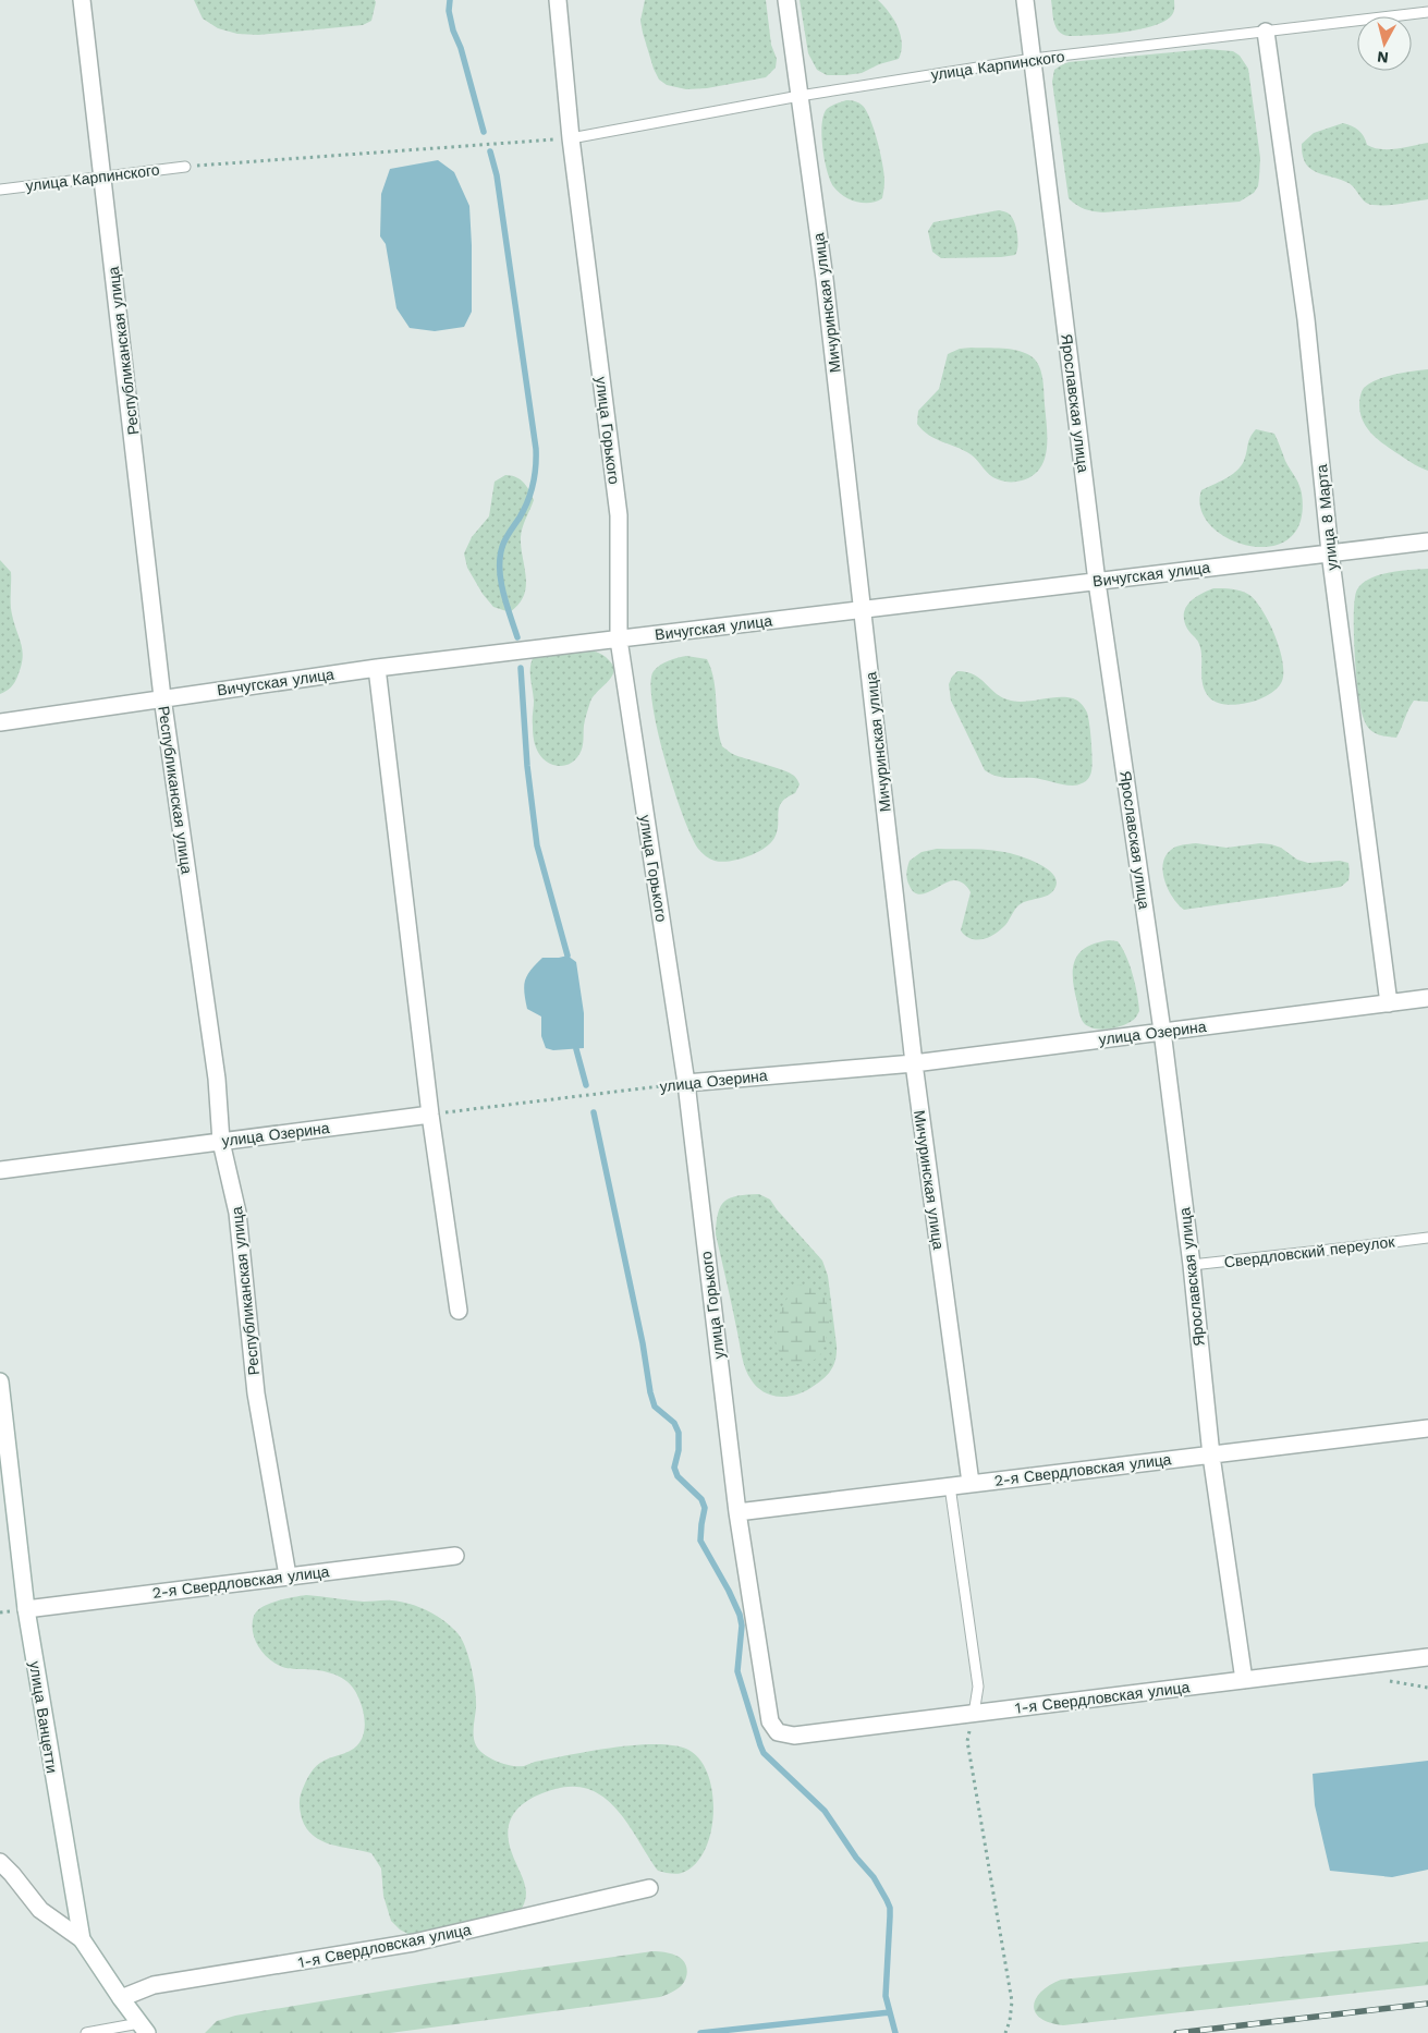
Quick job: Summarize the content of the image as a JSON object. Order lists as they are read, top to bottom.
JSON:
{
  "streets": {
    "street": [
      "Мичуринская улица",
      "Республиканская улица",
      "Ярославская улица",
      "улица Горького",
      "улица 8 Марта",
      "Вичугская улица",
      "улица Озерина",
      "2-я Свердловская улица",
      "1-я Свердловская улица",
      "улица Ванцетти"
    ],
    "lane": ["улица Карпинского", "Свердловский переулок"]
  },
  "crossings": [
    ["улица Карпинского", "Мичуринская улица"],
    ["улица Карпинского", "Республиканская улица"],
    ["улица Карпинского", "Ярославская улица"],
    ["улица Карпинского", "улица Горького"],
    ["улица Карпинского", "улица 8 Марта"],
    ["Мичуринская улица", "Вичугская улица"],
    ["Мичуринская улица", "улица Озерина"],
    ["Мичуринская улица", "2-я Свердловская улица"],
    ["Республиканская улица", "Вичугская улица"],
    ["Республиканская улица", "улица Озерина"],
    ["Республиканская улица", "2-я Свердловская улица"],
    ["Ярославская улица", "Вичугская улица"],
    ["Ярославская улица", "улица Озерина"],
    ["Ярославская улица", "Свердловский переулок"],
    ["Ярославская улица", "2-я Свердловская улица"],
    ["Ярославская улица", "1-я Свердловская улица"],
    ["улица Горького", "Вичугская улица"],
    ["улица Горького", "улица Озерина"],
    ["улица Горького", "2-я Свердловская улица"],
    ["улица Горького", "1-я Свердловская улица"],
    ["улица 8 Марта", "Вичугская улица"],
    ["улица 8 Марта", "улица Озерина"],
    ["2-я Свердловская улица", "улица Ванцетти"],
    ["1-я Свердловская улица", "улица Ванцетти"]
  ],
  "north": "bottom"
}
